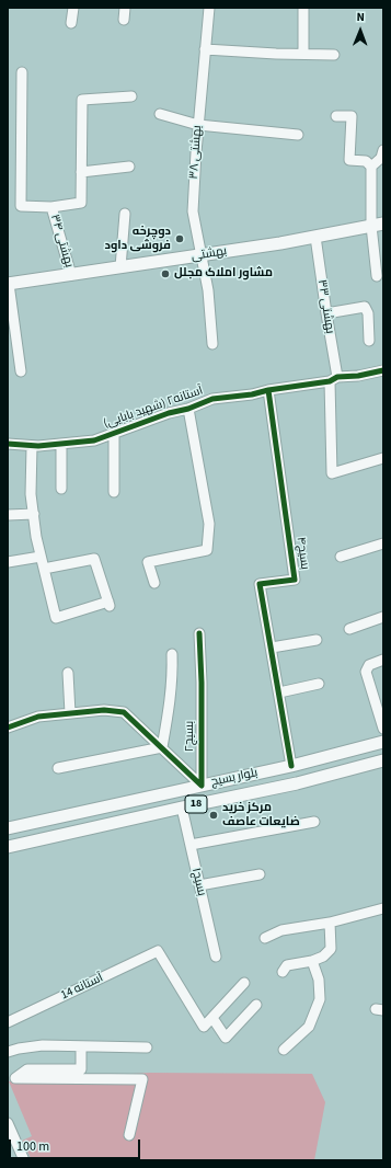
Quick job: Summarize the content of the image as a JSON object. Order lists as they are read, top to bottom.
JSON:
{
  "streets": {
    "main road": ["بهشتی", "بلوار بسیج", "18"],
    "street": [
      "بهشتی ۳۸",
      "بهشتی ۳۴",
      "بهشتی ۳۳",
      "آستانه۲ (شهید بابایی)",
      "بسیج۴",
      "بسیج۲",
      "بسیج۱",
      "آستانه 14"
    ]
  },
  "crossings": [
    ["بهشتی ۳۸", "بهشتی"],
    ["بهشتی ۳۴", "بهشتی"],
    ["بهشتی", "بهشتی ۳۳"],
    ["بهشتی ۳۳", "آستانه۲ (شهید بابایی)"],
    ["آستانه۲ (شهید بابایی)", "بسیج۴"],
    ["بسیج۴", "بلوار بسیج"],
    ["بسیج۲", "بلوار بسیج"],
    ["بلوار بسیج", "بسیج۱"]
  ],
  "places": ["دوچرخه فروشی داود", "مشاور املاک مجلل", "مرکز خرید ضایعات عاصف"],
  "scale_bar": "100 m",
  "north": "top"
}
